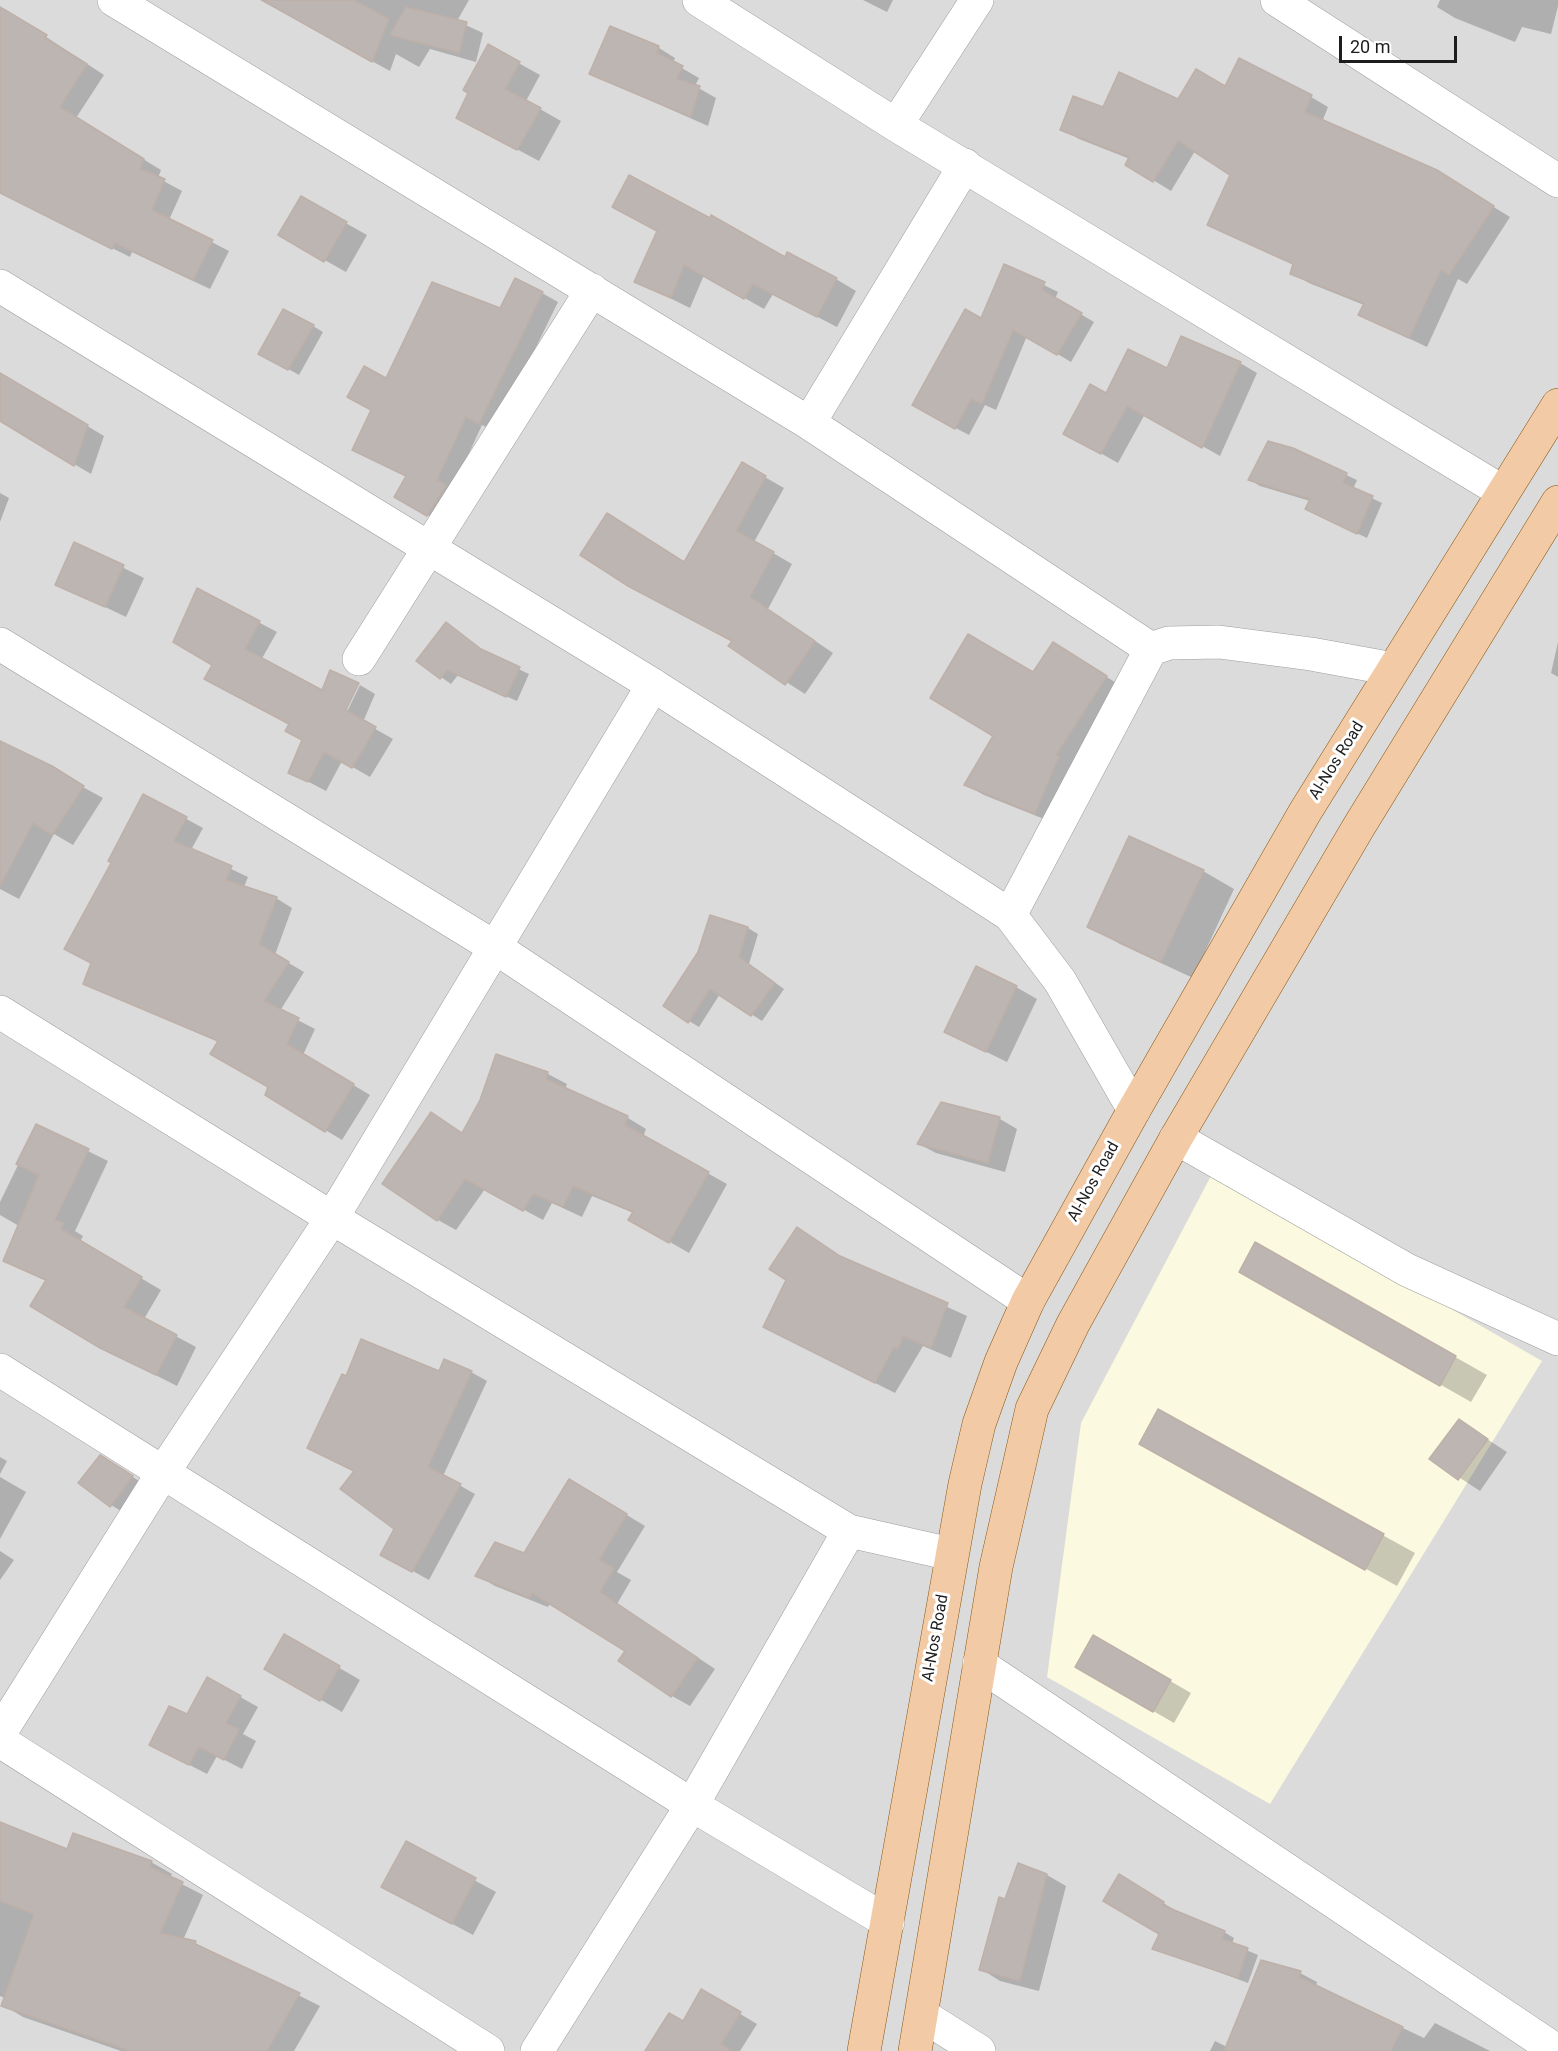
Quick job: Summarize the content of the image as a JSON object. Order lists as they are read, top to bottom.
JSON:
{
  "streets": {
    "main road": ["Al-Nos Road"]
  },
  "scale_bar": "20 m"
}
